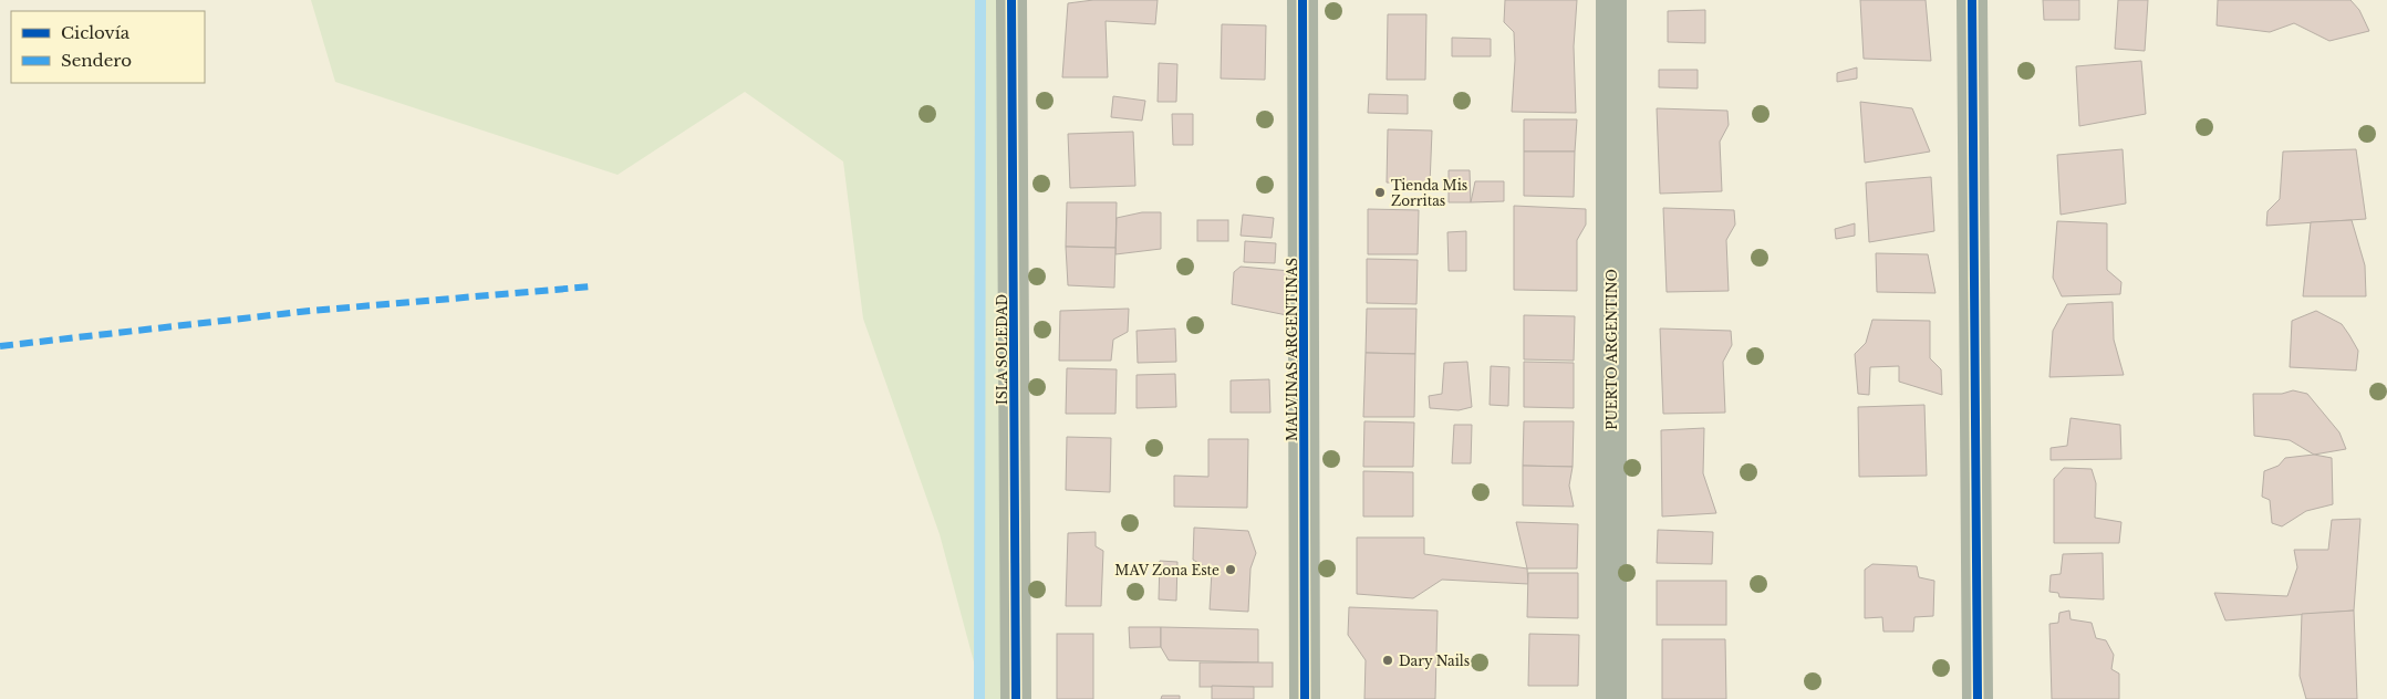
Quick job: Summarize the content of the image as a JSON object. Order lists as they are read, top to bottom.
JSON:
{
  "streets": {
    "street": ["ISLA SOLEDAD", "MALVINAS ARGENTINAS", "PUERTO ARGENTINO"]
  },
  "places": ["Tienda Mis Zorritas", "MAV Zona Este", "Dary Nails"],
  "legend": ["Ciclovía", "Sendero"]
}
